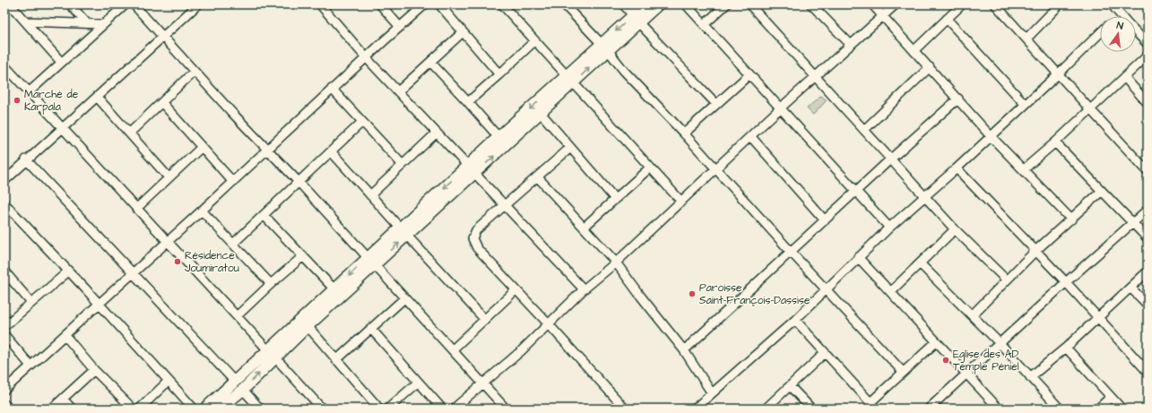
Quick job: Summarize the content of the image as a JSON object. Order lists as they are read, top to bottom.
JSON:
{
  "places": [
    "Marché de Karpala",
    "Résidence Joumiratou",
    "Paroisse Saint-François-Dassise",
    "Eglise des AD Temple Péniel"
  ],
  "north": "top"
}
